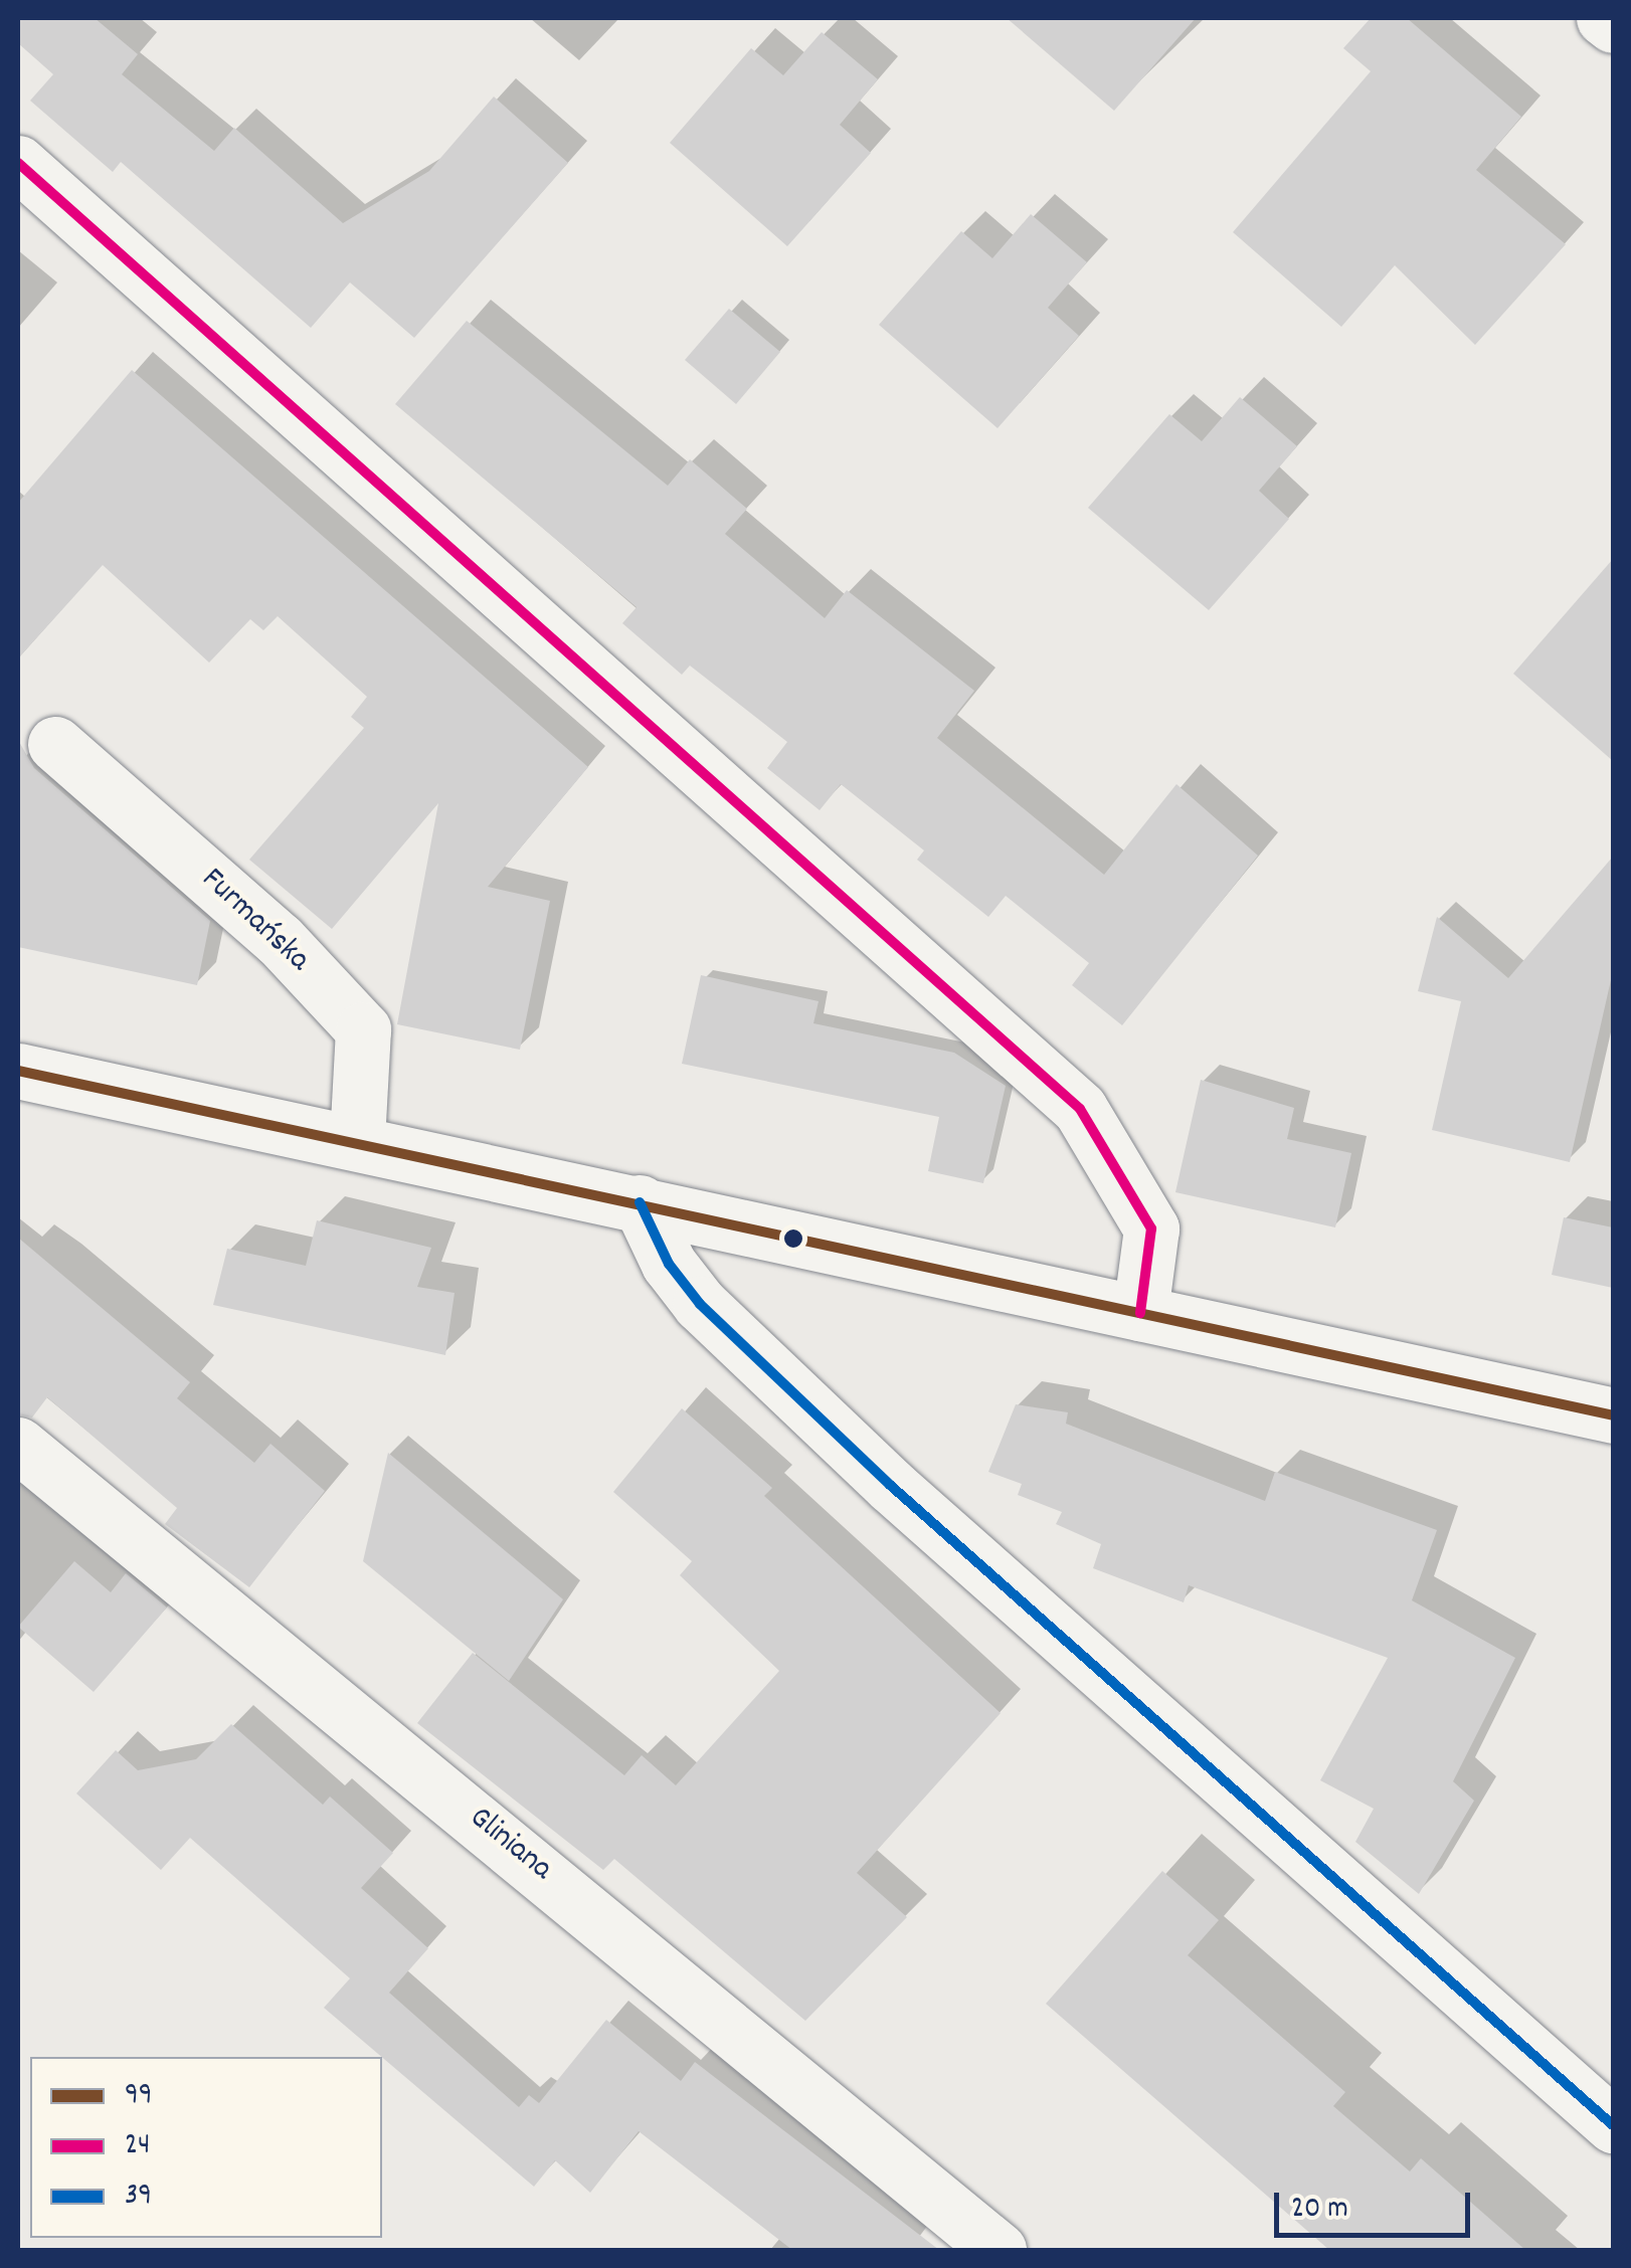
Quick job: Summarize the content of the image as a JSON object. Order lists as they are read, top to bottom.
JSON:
{
  "streets": {
    "street": ["Furmańska", "Gliniana"]
  },
  "lines": ["transit line 24", "transit line 99", "transit line 39"],
  "legend": ["99", "24", "39"],
  "scale_bar": "20 m"
}
